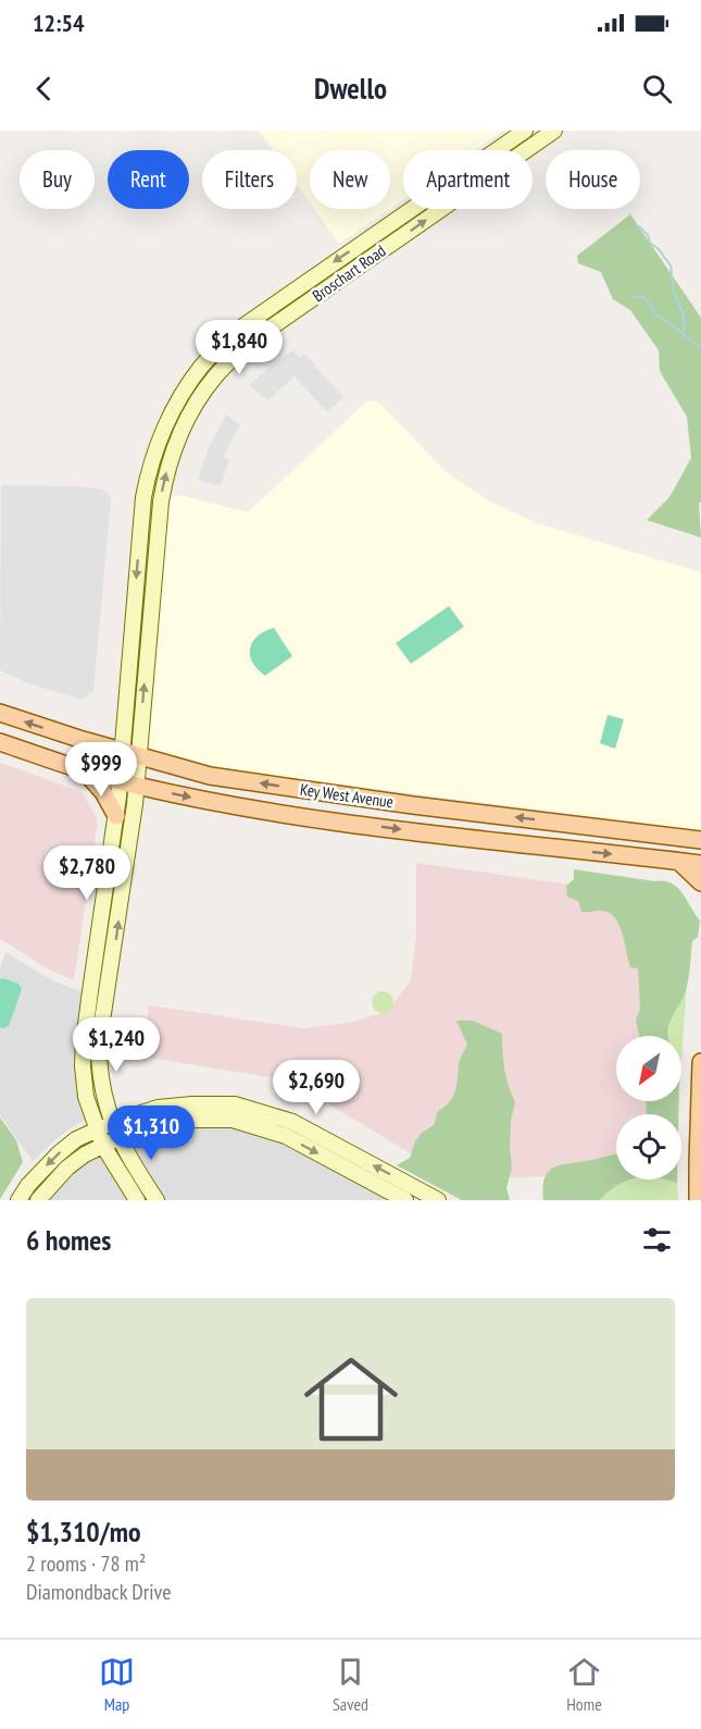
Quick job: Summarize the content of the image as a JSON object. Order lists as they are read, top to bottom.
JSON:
{
  "streets": {
    "main road": ["Key West Avenue"],
    "street": ["Broschart Road"]
  },
  "crossings": [
    ["Broschart Road", "Key West Avenue"]
  ],
  "north": "bottom left",
  "page": {
    "status": "12:54",
    "header": "Dwello",
    "chip": [
      "Buy",
      "Rent",
      "Filters",
      "New",
      "Apartment",
      "House"
    ],
    "price": [
      "$1,840",
      "$999",
      "$2,780",
      "$1,240",
      "$2,690",
      "$1,310"
    ],
    "heading": "6 homes",
    "list": [
      {
        "name": "$1,310/mo",
        "note": "2 rooms · 78 m² · Diamondback Drive"
      }
    ],
    "tabs": ["Map", "Saved", "Home"]
  }
}
